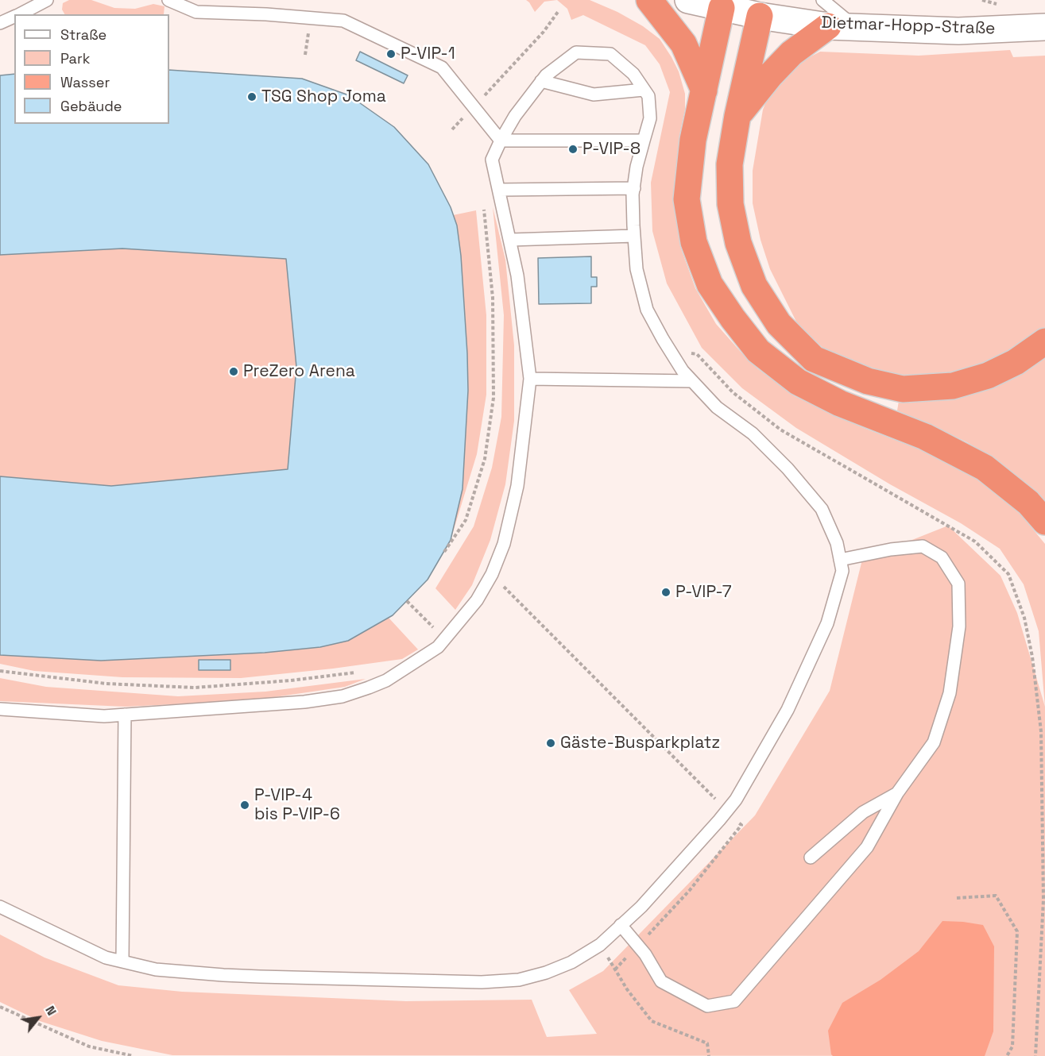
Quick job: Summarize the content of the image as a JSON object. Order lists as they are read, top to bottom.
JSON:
{
  "streets": {
    "street": ["Dietmar-Hopp-Straße"]
  },
  "places": [
    "P-VIP-1",
    "TSG Shop Joma",
    "P-VIP-8",
    "PreZero Arena",
    "P-VIP-7",
    "Gäste-Busparkplatz",
    "P-VIP-4 bis P-VIP-6"
  ],
  "legend": [
    "Straße",
    "Park",
    "Wasser",
    "Gebäude"
  ],
  "north": "top right"
}
